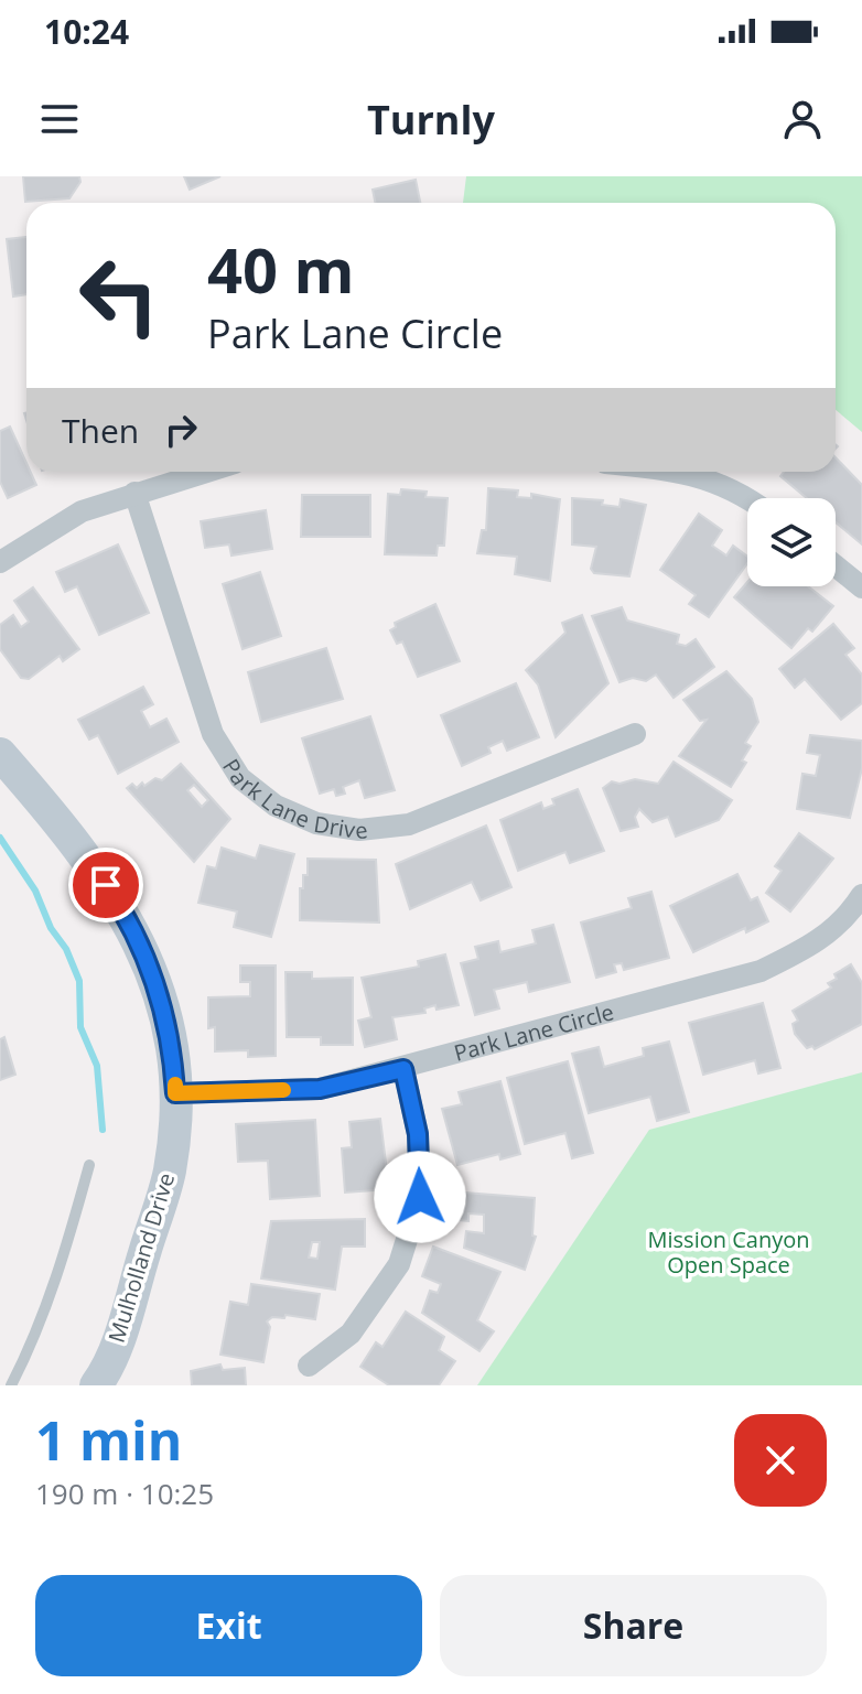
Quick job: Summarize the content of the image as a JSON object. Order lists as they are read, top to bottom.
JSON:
{
  "streets": {
    "main road": ["Mulholland Drive"],
    "street": ["Park Lane Drive", "Park Lane Circle"]
  },
  "crossings": [
    ["Park Lane Circle", "Mulholland Drive"]
  ],
  "parks": ["Mission Canyon Open Space"],
  "page": {
    "status": "10:24",
    "header": "Turnly",
    "turn": ["40 m", "Park Lane Circle"],
    "then": "Then",
    "heading": ["1 min", "190 m · 10:25"],
    "buttons": ["Exit", "Share"]
  }
}
